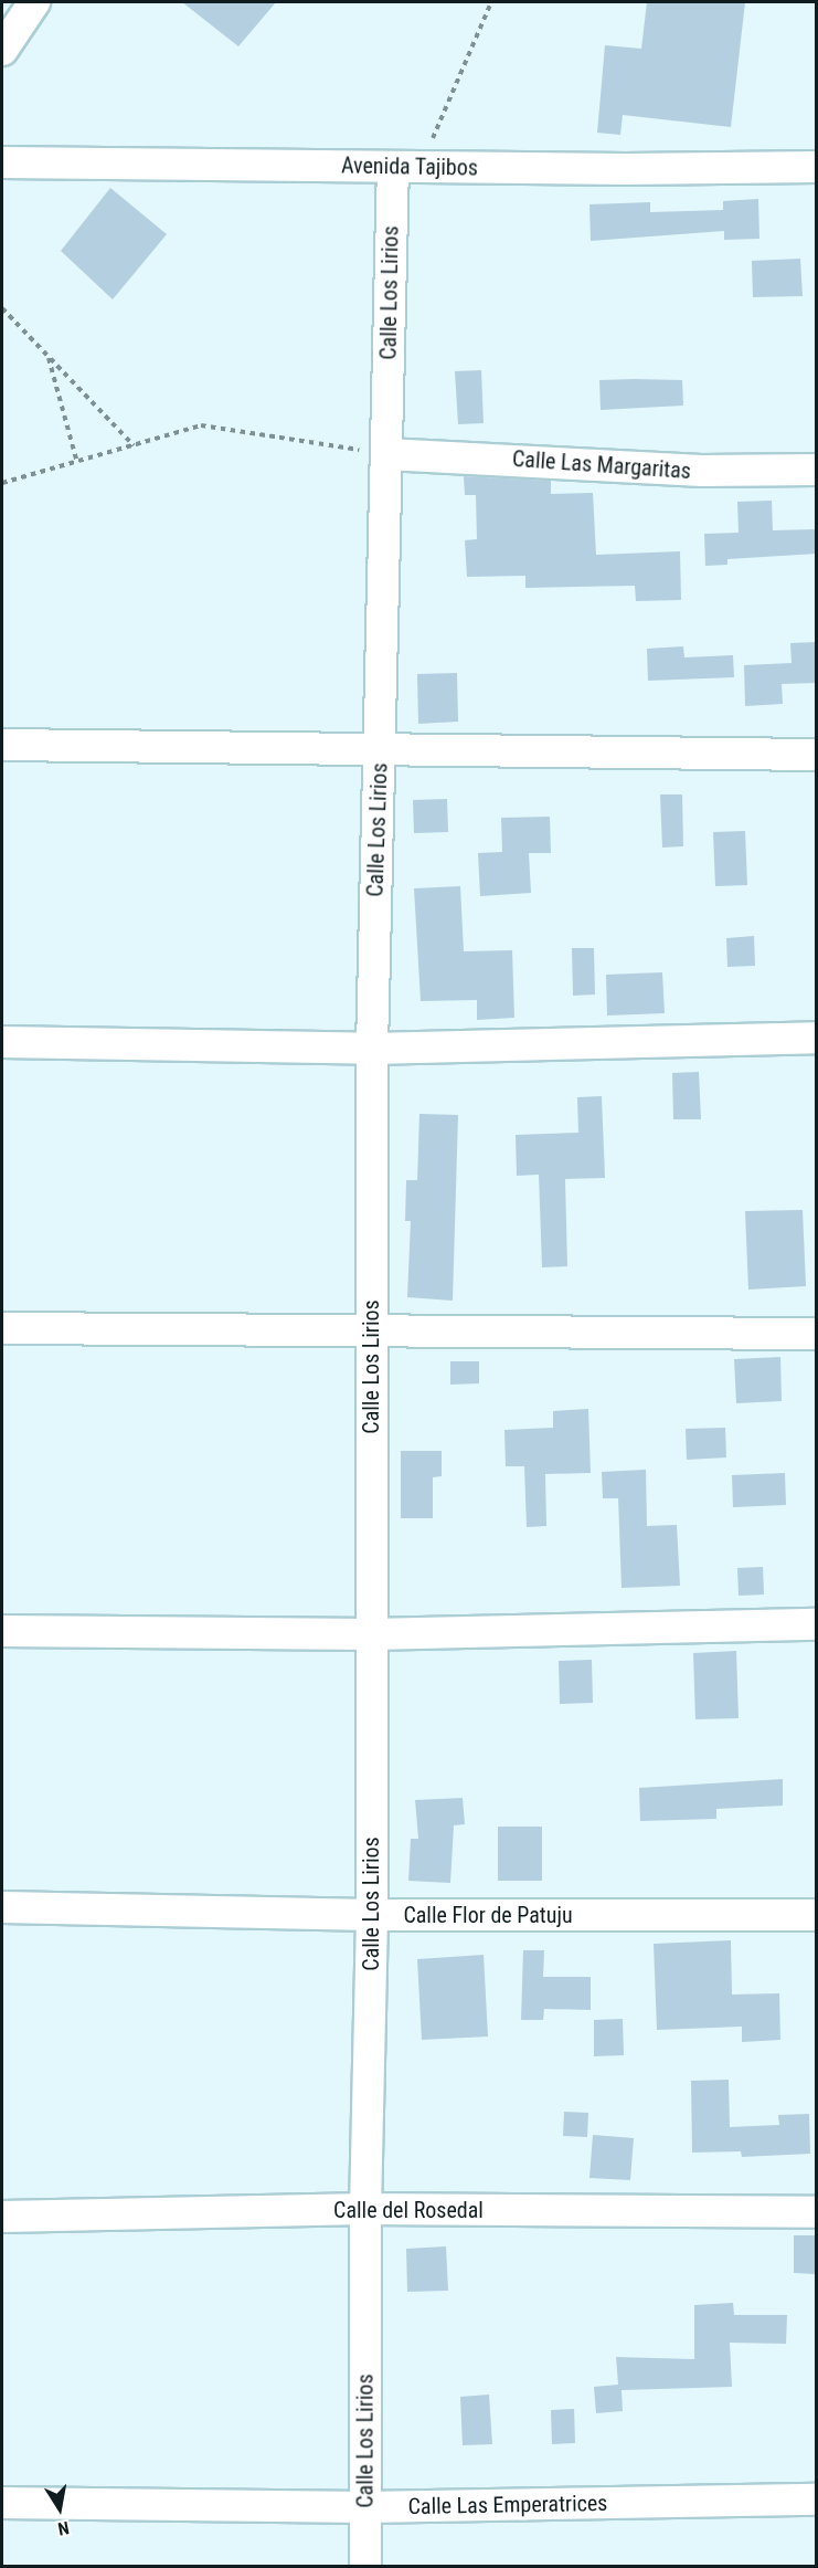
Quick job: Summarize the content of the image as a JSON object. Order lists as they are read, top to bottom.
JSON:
{
  "streets": {
    "street": [
      "Avenida Tajibos",
      "Calle Los Lirios",
      "Calle Las Margaritas",
      "Calle Flor de Patuju",
      "Calle del Rosedal",
      "Calle Las Emperatrices"
    ]
  },
  "crossings": [
    ["Avenida Tajibos", "Calle Los Lirios"],
    ["Calle Los Lirios", "Calle Las Margaritas"],
    ["Calle Los Lirios", "Calle Flor de Patuju"],
    ["Calle Los Lirios", "Calle del Rosedal"],
    ["Calle Los Lirios", "Calle Las Emperatrices"]
  ],
  "north": "bottom"
}
